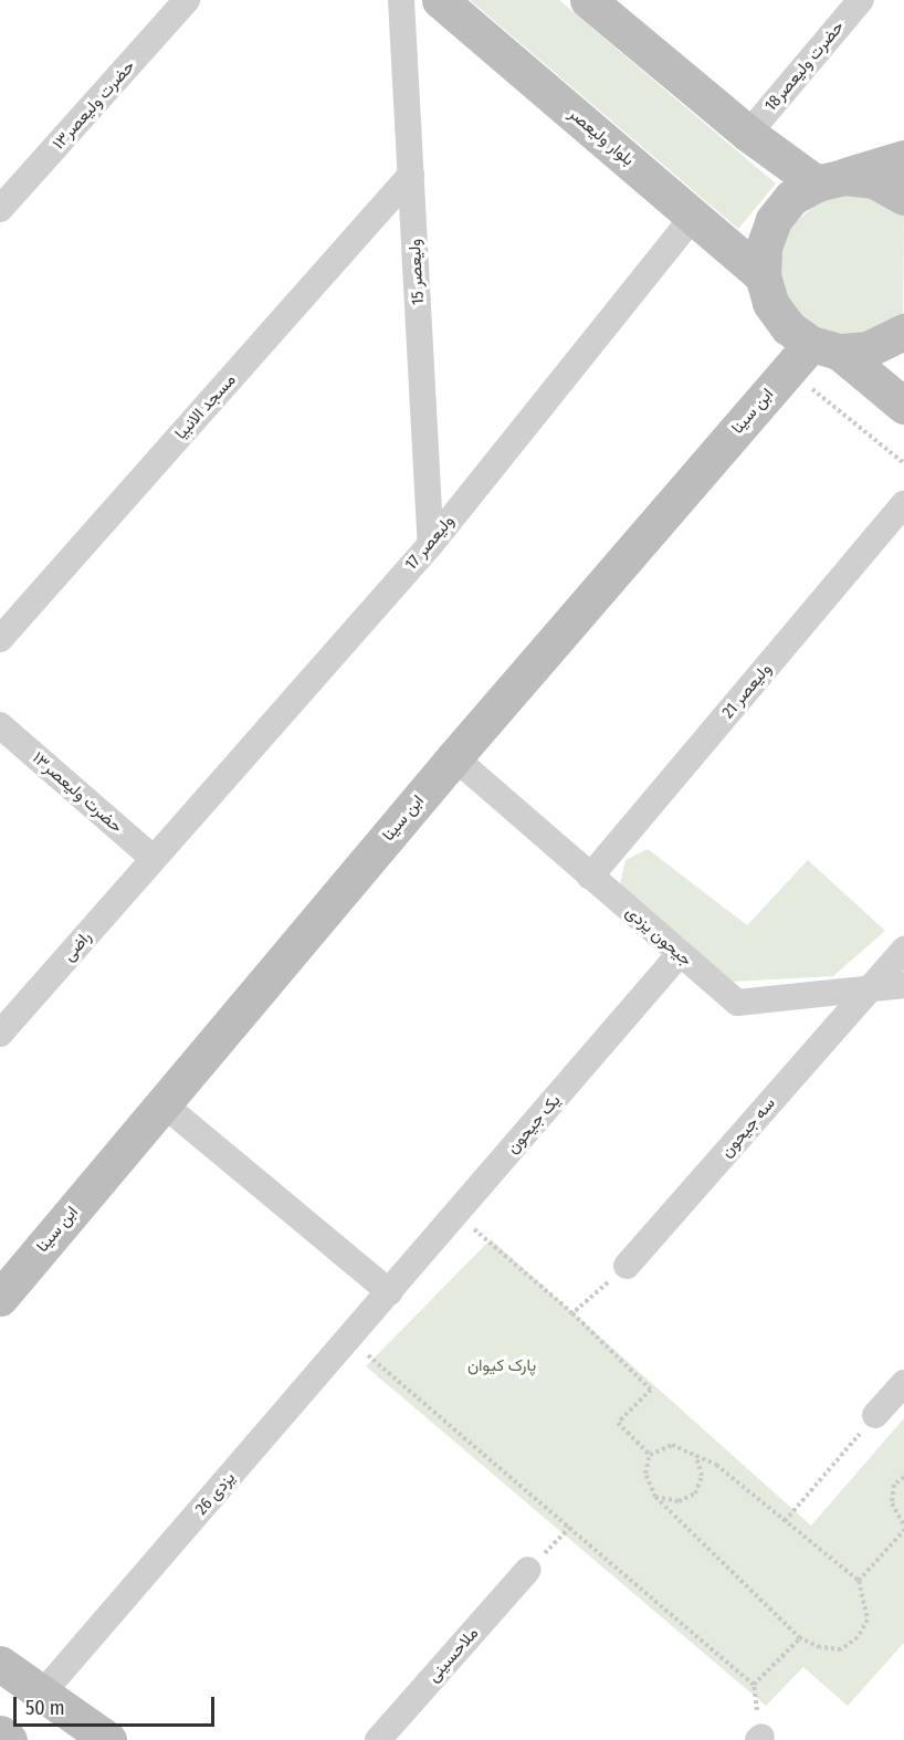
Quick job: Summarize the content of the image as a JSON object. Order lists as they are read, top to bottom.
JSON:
{
  "streets": {
    "main road": ["بلوار ولیعصر", "ابن سینا"],
    "street": [
      "18حضرت ولیعصر",
      "حضرت ولیعصر۱۳",
      "ولیعصر 15",
      "مسجد الانبیا",
      "ولیعصر 17",
      "ولیعصر 21",
      "جیحون یزدی",
      "راضی",
      "یک جیحون",
      "سه جیحون",
      "یزدی 26",
      "ملاحسینی"
    ]
  },
  "crossings": [
    ["حضرت ولیعصر۱۳", "ولیعصر 17"],
    ["حضرت ولیعصر۱۳", "راضی"],
    ["بلوار ولیعصر", "ولیعصر 17"],
    ["ولیعصر 15", "مسجد الانبیا"],
    ["ولیعصر 15", "ولیعصر 17"],
    ["ابن سینا", "جیحون یزدی"],
    ["ولیعصر 17", "راضی"],
    ["ولیعصر 21", "جیحون یزدی"],
    ["جیحون یزدی", "یک جیحون"],
    ["جیحون یزدی", "سه جیحون"],
    ["یک جیحون", "یزدی 26"]
  ],
  "parks": ["پارک کیوان"],
  "scale_bar": "50 m"
}
